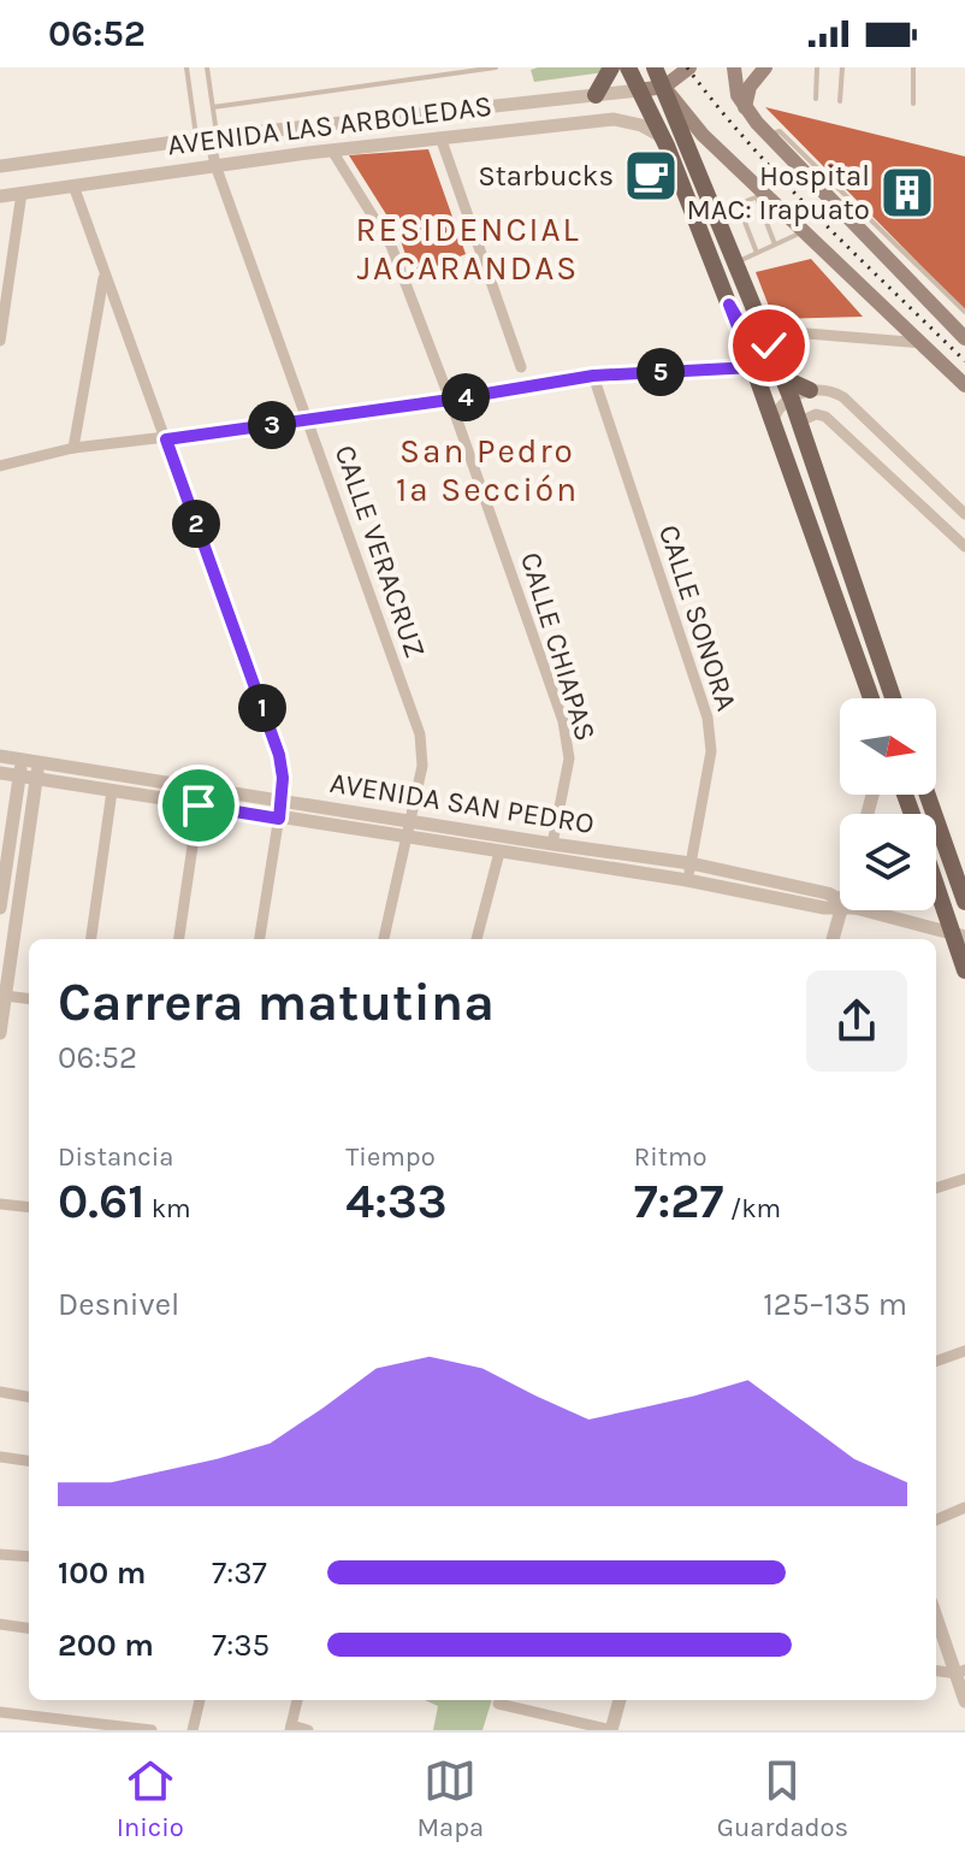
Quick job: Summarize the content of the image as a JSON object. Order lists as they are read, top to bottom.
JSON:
{
  "streets": {
    "street": [
      "AVENIDA LAS ARBOLEDAS",
      "CALLE VERACRUZ",
      "CALLE SONORA",
      "CALLE CHIAPAS",
      "AVENIDA SAN PEDRO"
    ]
  },
  "crossings": [
    ["AVENIDA LAS ARBOLEDAS", "CALLE VERACRUZ"],
    ["AVENIDA LAS ARBOLEDAS", "CALLE CHIAPAS"],
    ["CALLE VERACRUZ", "AVENIDA SAN PEDRO"],
    ["CALLE SONORA", "AVENIDA SAN PEDRO"],
    ["CALLE CHIAPAS", "AVENIDA SAN PEDRO"]
  ],
  "districts": ["RESIDENCIAL JACARANDAS", "San Pedro 1ª Sección"],
  "places": {
    "cafe": ["Starbucks"],
    "building": ["Hospital MAC: Irapuato"]
  },
  "north": "right",
  "page": {
    "status": "06:52",
    "pins": [
      "5",
      "4",
      "3",
      "2",
      "1"
    ],
    "heading": ["Carrera matutina", "06:52"],
    "stats": [
      ["Distancia", "0.61 km"],
      ["Tiempo", "4:33"],
      ["Ritmo", "7:27 /km"]
    ],
    "chart": ["Desnivel", "125–135 m"],
    "list": [
      {
        "name": "100 m",
        "note": "7:37"
      },
      {
        "name": "200 m",
        "note": "7:35"
      }
    ],
    "tabs": ["Inicio", "Mapa", "Guardados"]
  }
}
